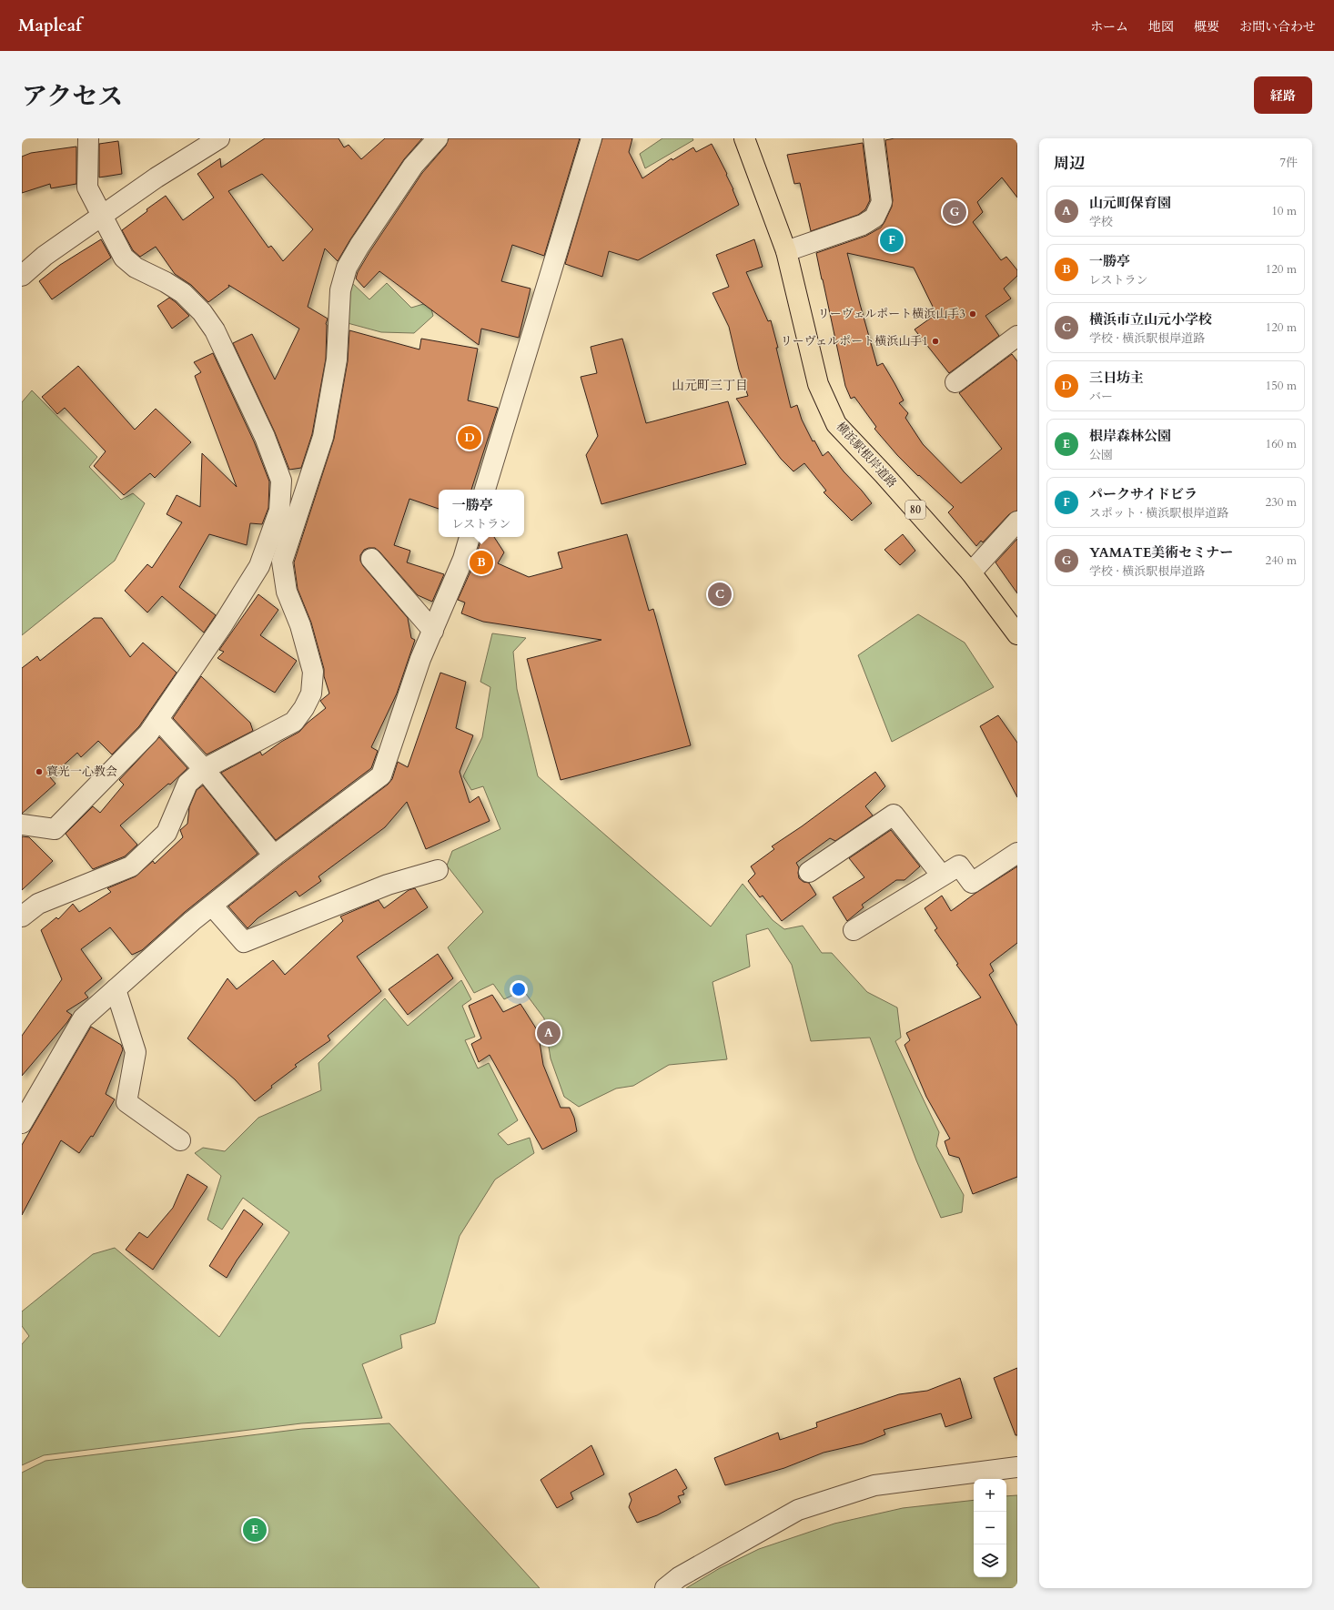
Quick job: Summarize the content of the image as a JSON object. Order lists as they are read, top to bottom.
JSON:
{
  "streets": {
    "main road": ["横浜駅根岸道路", "80"]
  },
  "districts": ["山元町三丁目"],
  "places": ["リーヴェルポート横浜山手3", "リーヴェルポート横浜山手1", "寳光一心教会"],
  "page": {
    "header": "Mapleaf",
    "nav": [
      "ホーム",
      "地図",
      "概要",
      "お問い合わせ"
    ],
    "title": "アクセス",
    "buttons": "経路",
    "heading": ["周辺", "7件"],
    "list": [
      {
        "mark": "A",
        "name": "山元町保育園",
        "note": "学校",
        "value": "10 m"
      },
      {
        "mark": "B",
        "name": "一勝亭",
        "note": "レストラン",
        "value": "120 m"
      },
      {
        "mark": "C",
        "name": "横浜市立山元小学校",
        "note": "学校 · 横浜駅根岸道路",
        "value": "120 m"
      },
      {
        "mark": "D",
        "name": "三日坊主",
        "note": "バー",
        "value": "150 m"
      },
      {
        "mark": "E",
        "name": "根岸森林公園",
        "note": "公園",
        "value": "160 m"
      },
      {
        "mark": "F",
        "name": "パークサイドビラ",
        "note": "スポット · 横浜駅根岸道路",
        "value": "230 m"
      },
      {
        "mark": "G",
        "name": "YAMATE美術セミナー",
        "note": "学校 · 横浜駅根岸道路",
        "value": "240 m"
      }
    ],
    "pins": [
      "G",
      "F",
      "D",
      "B",
      "C",
      "A",
      "E"
    ],
    "popup": ["一勝亭", "レストラン"],
    "map_buttons": ["+", "−"]
  }
}
